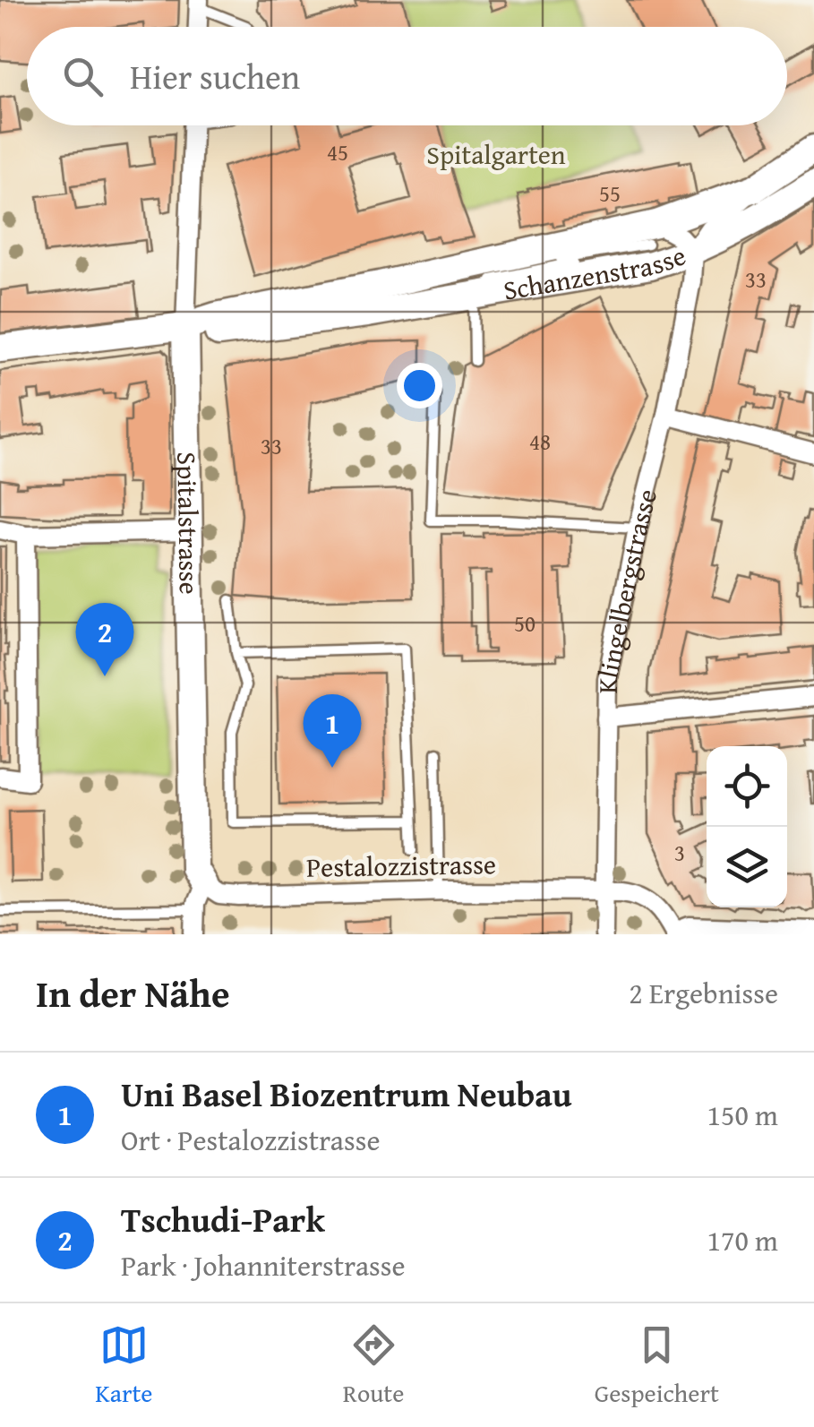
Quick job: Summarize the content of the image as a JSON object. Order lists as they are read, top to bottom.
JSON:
{
  "streets": {
    "main road": ["Schanzenstrasse", "Spitalstrasse"],
    "street": ["Klingelbergstrasse", "Pestalozzistrasse"]
  },
  "crossings": [
    ["Schanzenstrasse", "Spitalstrasse"],
    ["Schanzenstrasse", "Klingelbergstrasse"],
    ["Spitalstrasse", "Pestalozzistrasse"],
    ["Klingelbergstrasse", "Pestalozzistrasse"]
  ],
  "parks": ["Spitalgarten"],
  "house_numbers": [
    "45",
    "55",
    "33",
    "48",
    "33",
    "50",
    "3"
  ],
  "page": {
    "search": "Hier suchen",
    "pins": ["2", "1"],
    "heading": ["In der Nähe", "2 Ergebnisse"],
    "list": [
      {
        "mark": "1",
        "name": "Uni Basel Biozentrum Neubau",
        "note": "Ort · Pestalozzistrasse",
        "value": "150 m"
      },
      {
        "mark": "2",
        "name": "Tschudi-Park",
        "note": "Park · Johanniterstrasse",
        "value": "170 m"
      }
    ],
    "nav": ["Karte", "Route", "Gespeichert"]
  }
}
